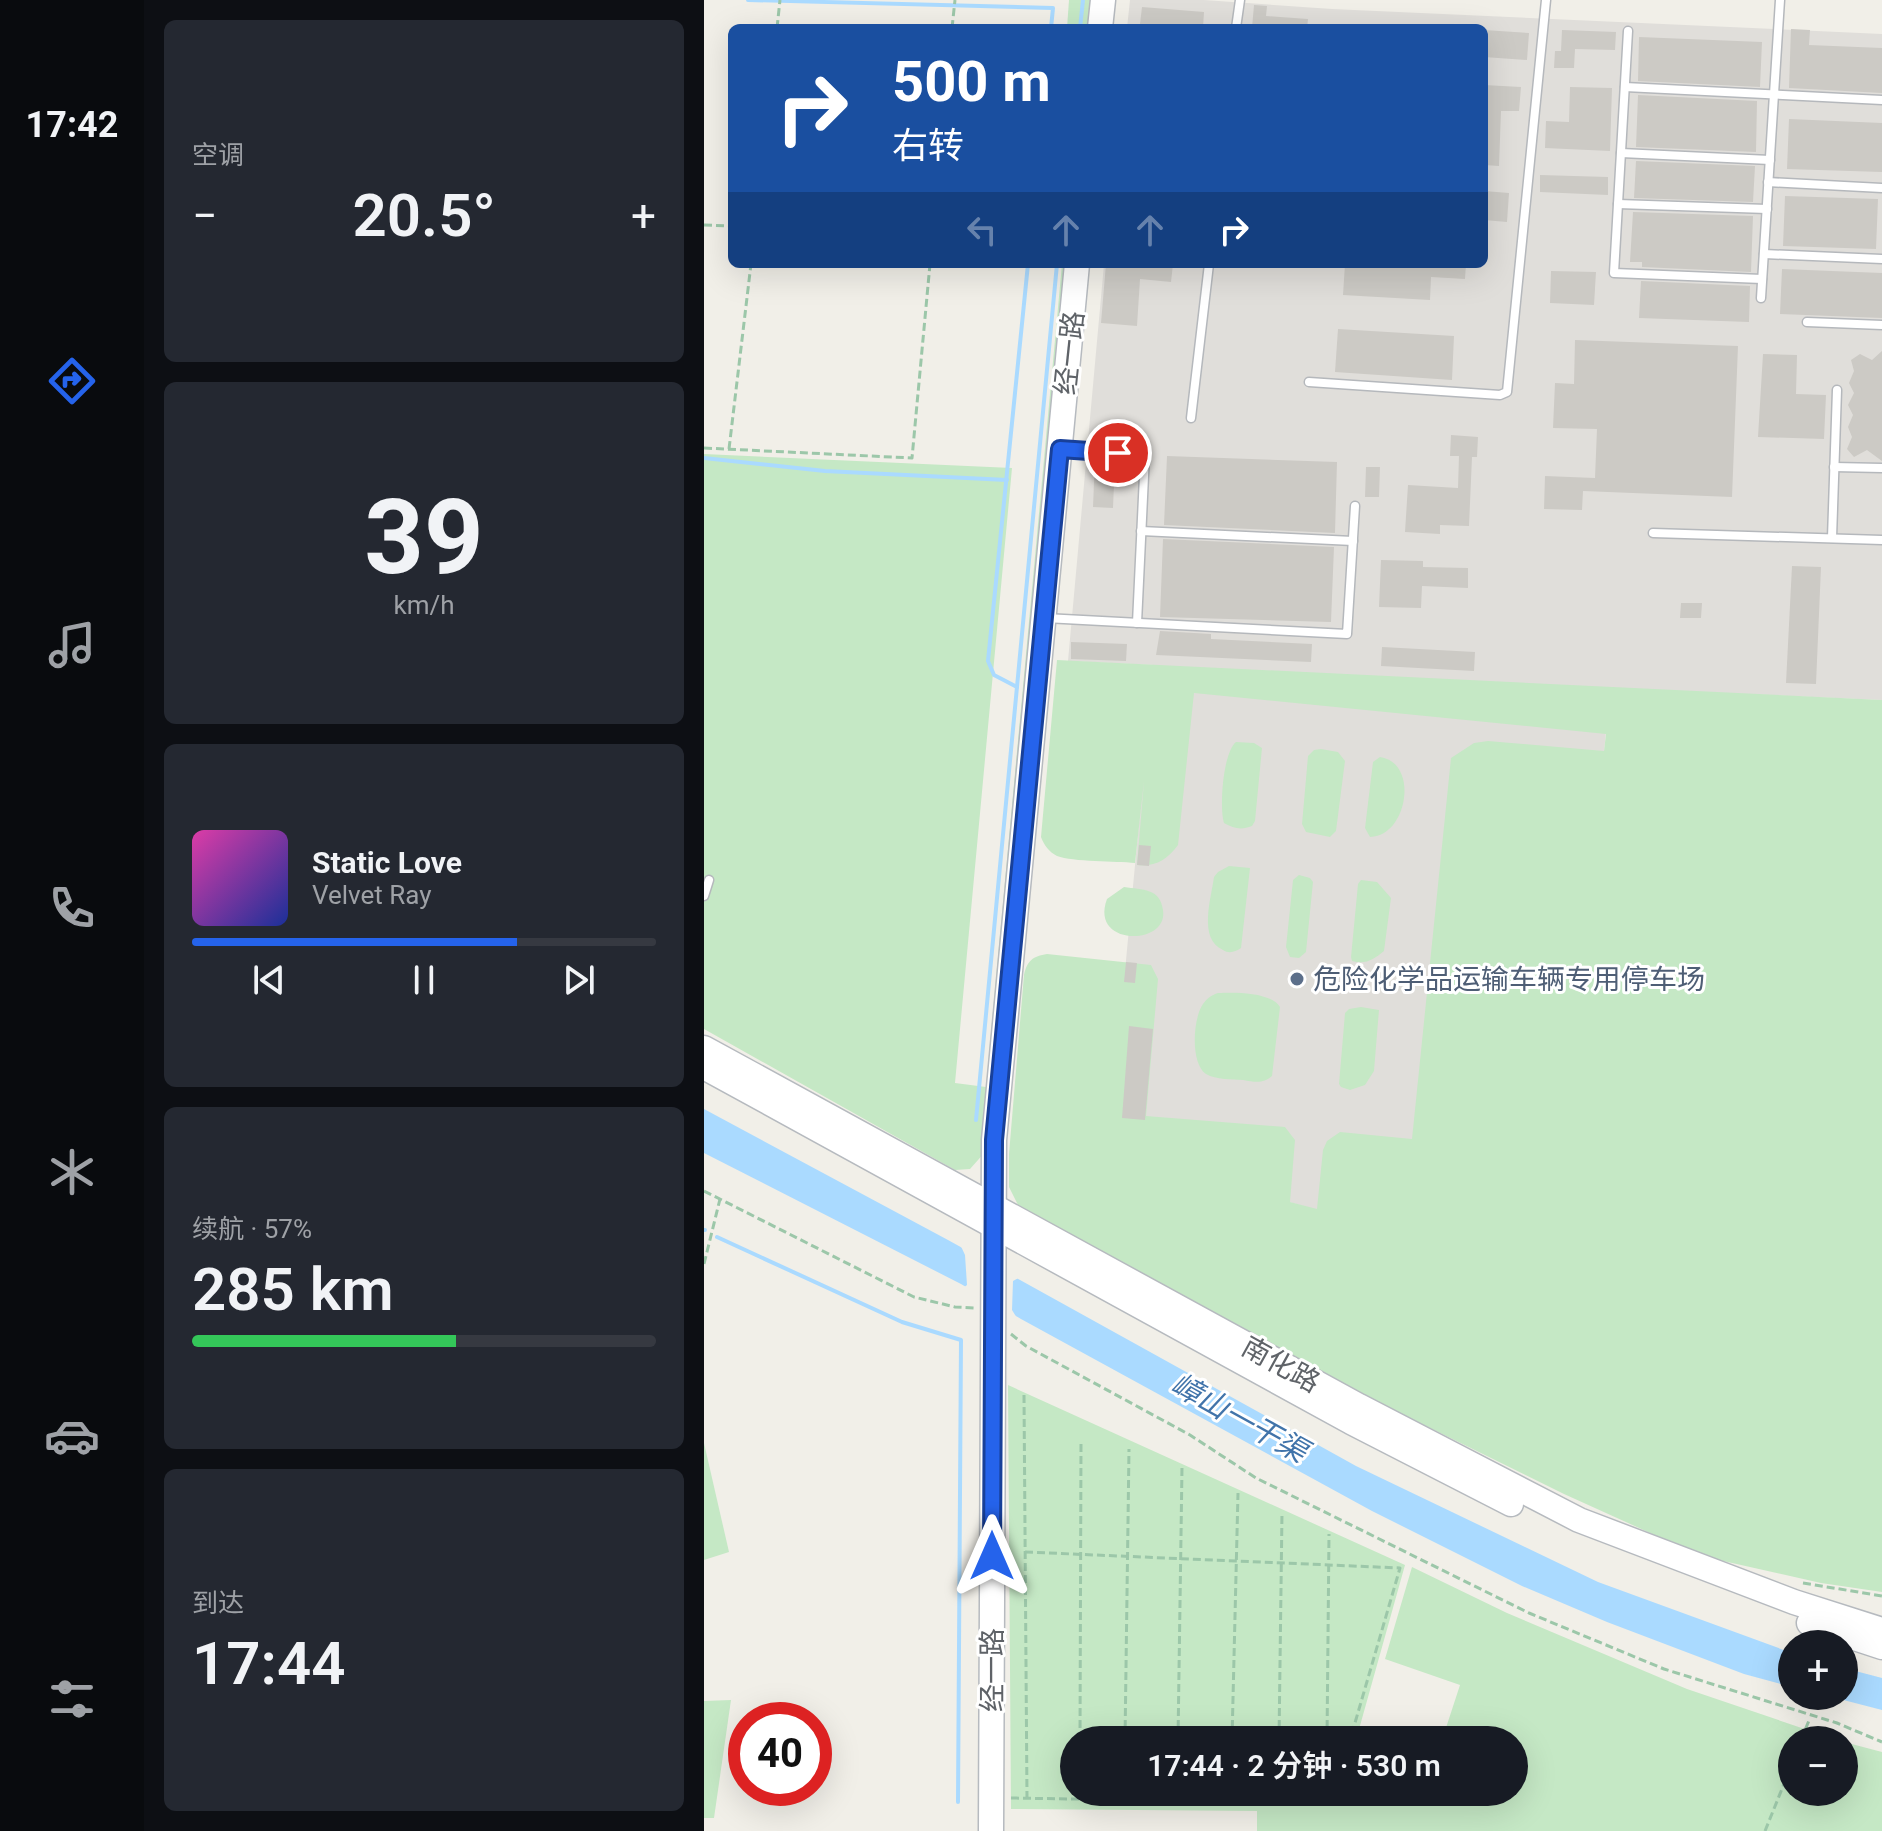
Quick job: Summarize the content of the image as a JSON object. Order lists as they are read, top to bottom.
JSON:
{
  "streets": {
    "main road": ["经一路", "南化路"]
  },
  "crossings": [
    ["经一路", "南化路"]
  ],
  "water": ["嶂山一干渠"],
  "places": ["危险化学品运输车辆专用停车场"],
  "page": {
    "tabs": "17:42",
    "tile": [
      "空调",
      ["39", "km/h"],
      ["续航 · 57%", "285 km"],
      ["到达", "17:44"]
    ],
    "turn": ["500 m", "右转"],
    "heat": ["−", "20.5°", "+"],
    "song": ["Static Love", "Velvet Ray"],
    "map_buttons": ["+", "−"],
    "limit": "40",
    "trip": "17:44 · 2 分钟 · 530 m"
  }
}
